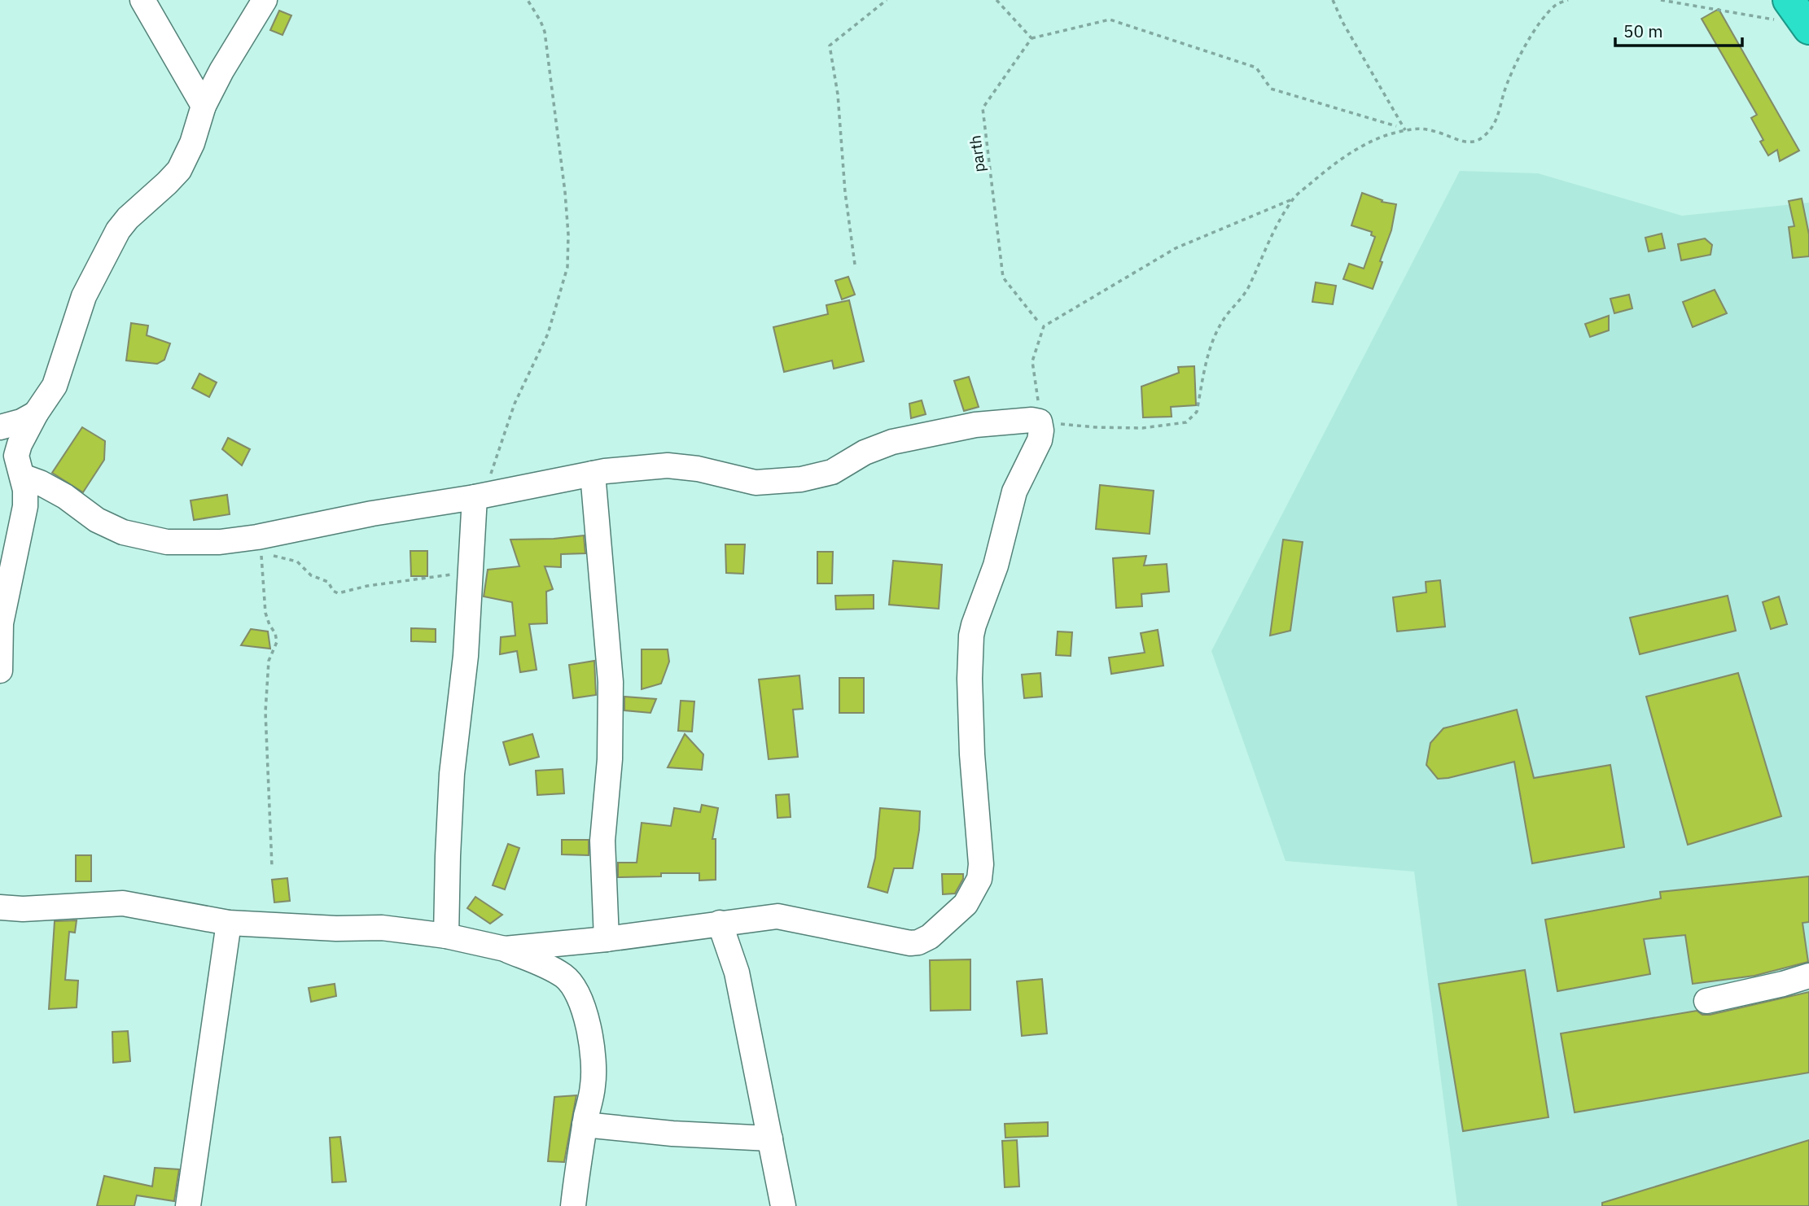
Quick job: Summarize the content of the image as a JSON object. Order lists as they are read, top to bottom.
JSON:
{
  "streets": {
    "path": ["parth"]
  },
  "scale_bar": "50 m"
}
